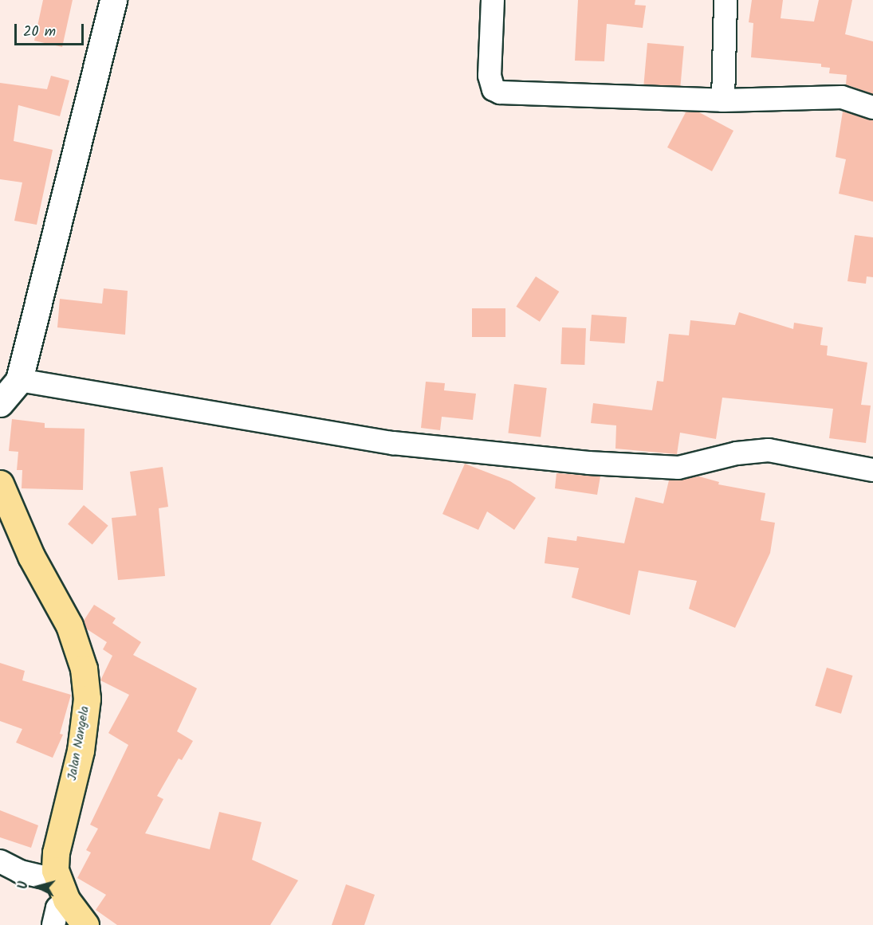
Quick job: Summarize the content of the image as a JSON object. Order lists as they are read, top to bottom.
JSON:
{
  "streets": {
    "main road": ["Jalan Nangela"]
  },
  "scale_bar": "20 m",
  "north": "left"
}
